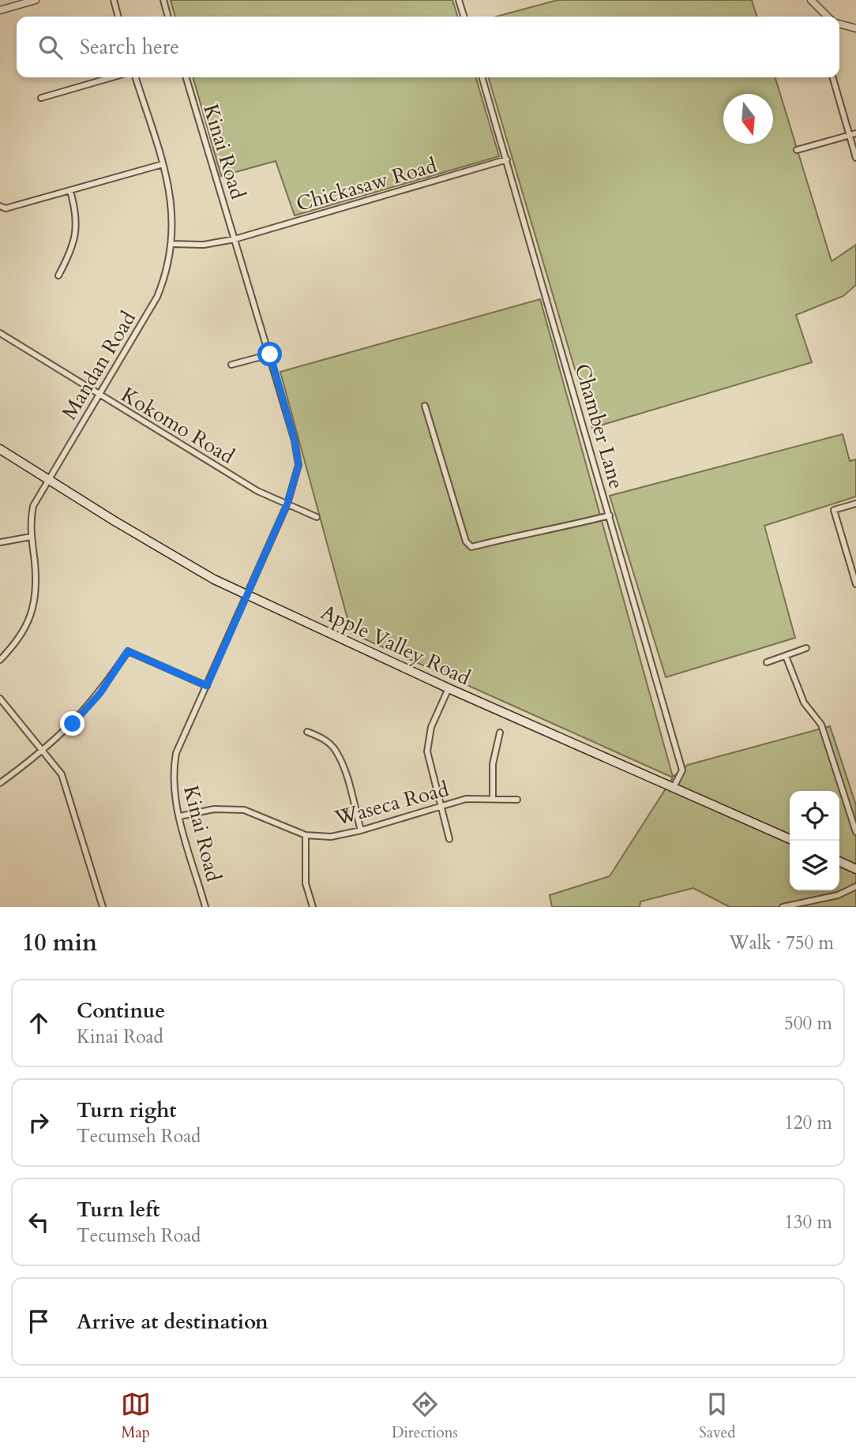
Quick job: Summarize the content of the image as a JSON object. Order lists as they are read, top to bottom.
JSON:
{
  "streets": {
    "main road": ["Apple Valley Road"],
    "street": [
      "Kinai Road",
      "Chickasaw Road",
      "Mandan Road",
      "Kokomo Road",
      "Chamber Lane",
      "Waseca Road"
    ]
  },
  "crossings": [
    ["Kinai Road", "Chickasaw Road"],
    ["Kinai Road", "Kokomo Road"],
    ["Kinai Road", "Apple Valley Road"],
    ["Kinai Road", "Waseca Road"],
    ["Chickasaw Road", "Chamber Lane"],
    ["Mandan Road", "Kokomo Road"],
    ["Mandan Road", "Apple Valley Road"],
    ["Chamber Lane", "Apple Valley Road"]
  ],
  "north": "bottom",
  "page": {
    "search": "Search here",
    "heading": ["10 min", "Walk · 750 m"],
    "list": [
      ["Continue", "Kinai Road", "500 m"],
      ["Turn right", "Tecumseh Road", "120 m"],
      ["Turn left", "Tecumseh Road", "130 m"],
      "Arrive at destination"
    ],
    "nav": ["Map", "Directions", "Saved"]
  }
}
